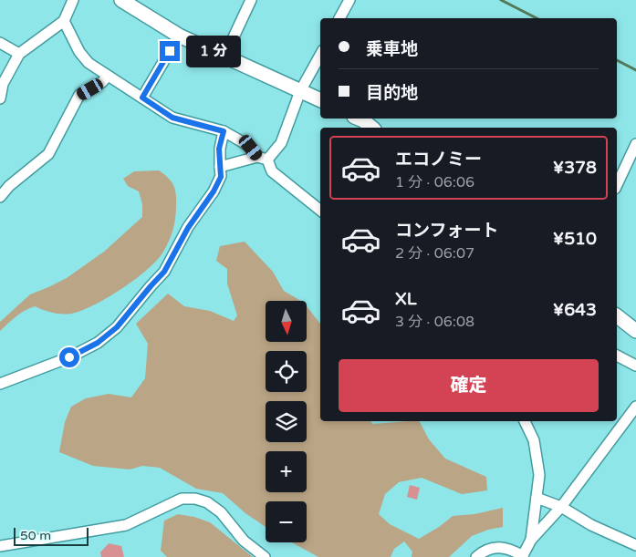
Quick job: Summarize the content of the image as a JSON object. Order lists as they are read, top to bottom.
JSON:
{
  "scale_bar": "50 m",
  "north": "bottom",
  "page": {
    "banner": ["乗車地", "目的地"],
    "bubble": "1 分",
    "list": [
      {
        "name": "エコノミー",
        "note": "1 分 · 06:06",
        "value": "¥378"
      },
      {
        "name": "コンフォート",
        "note": "2 分 · 06:07",
        "value": "¥510"
      },
      {
        "name": "XL",
        "note": "3 分 · 06:08",
        "value": "¥643"
      }
    ],
    "map_buttons": ["+", "−"],
    "buttons": "確定",
    "scale": "50 m"
  }
}
